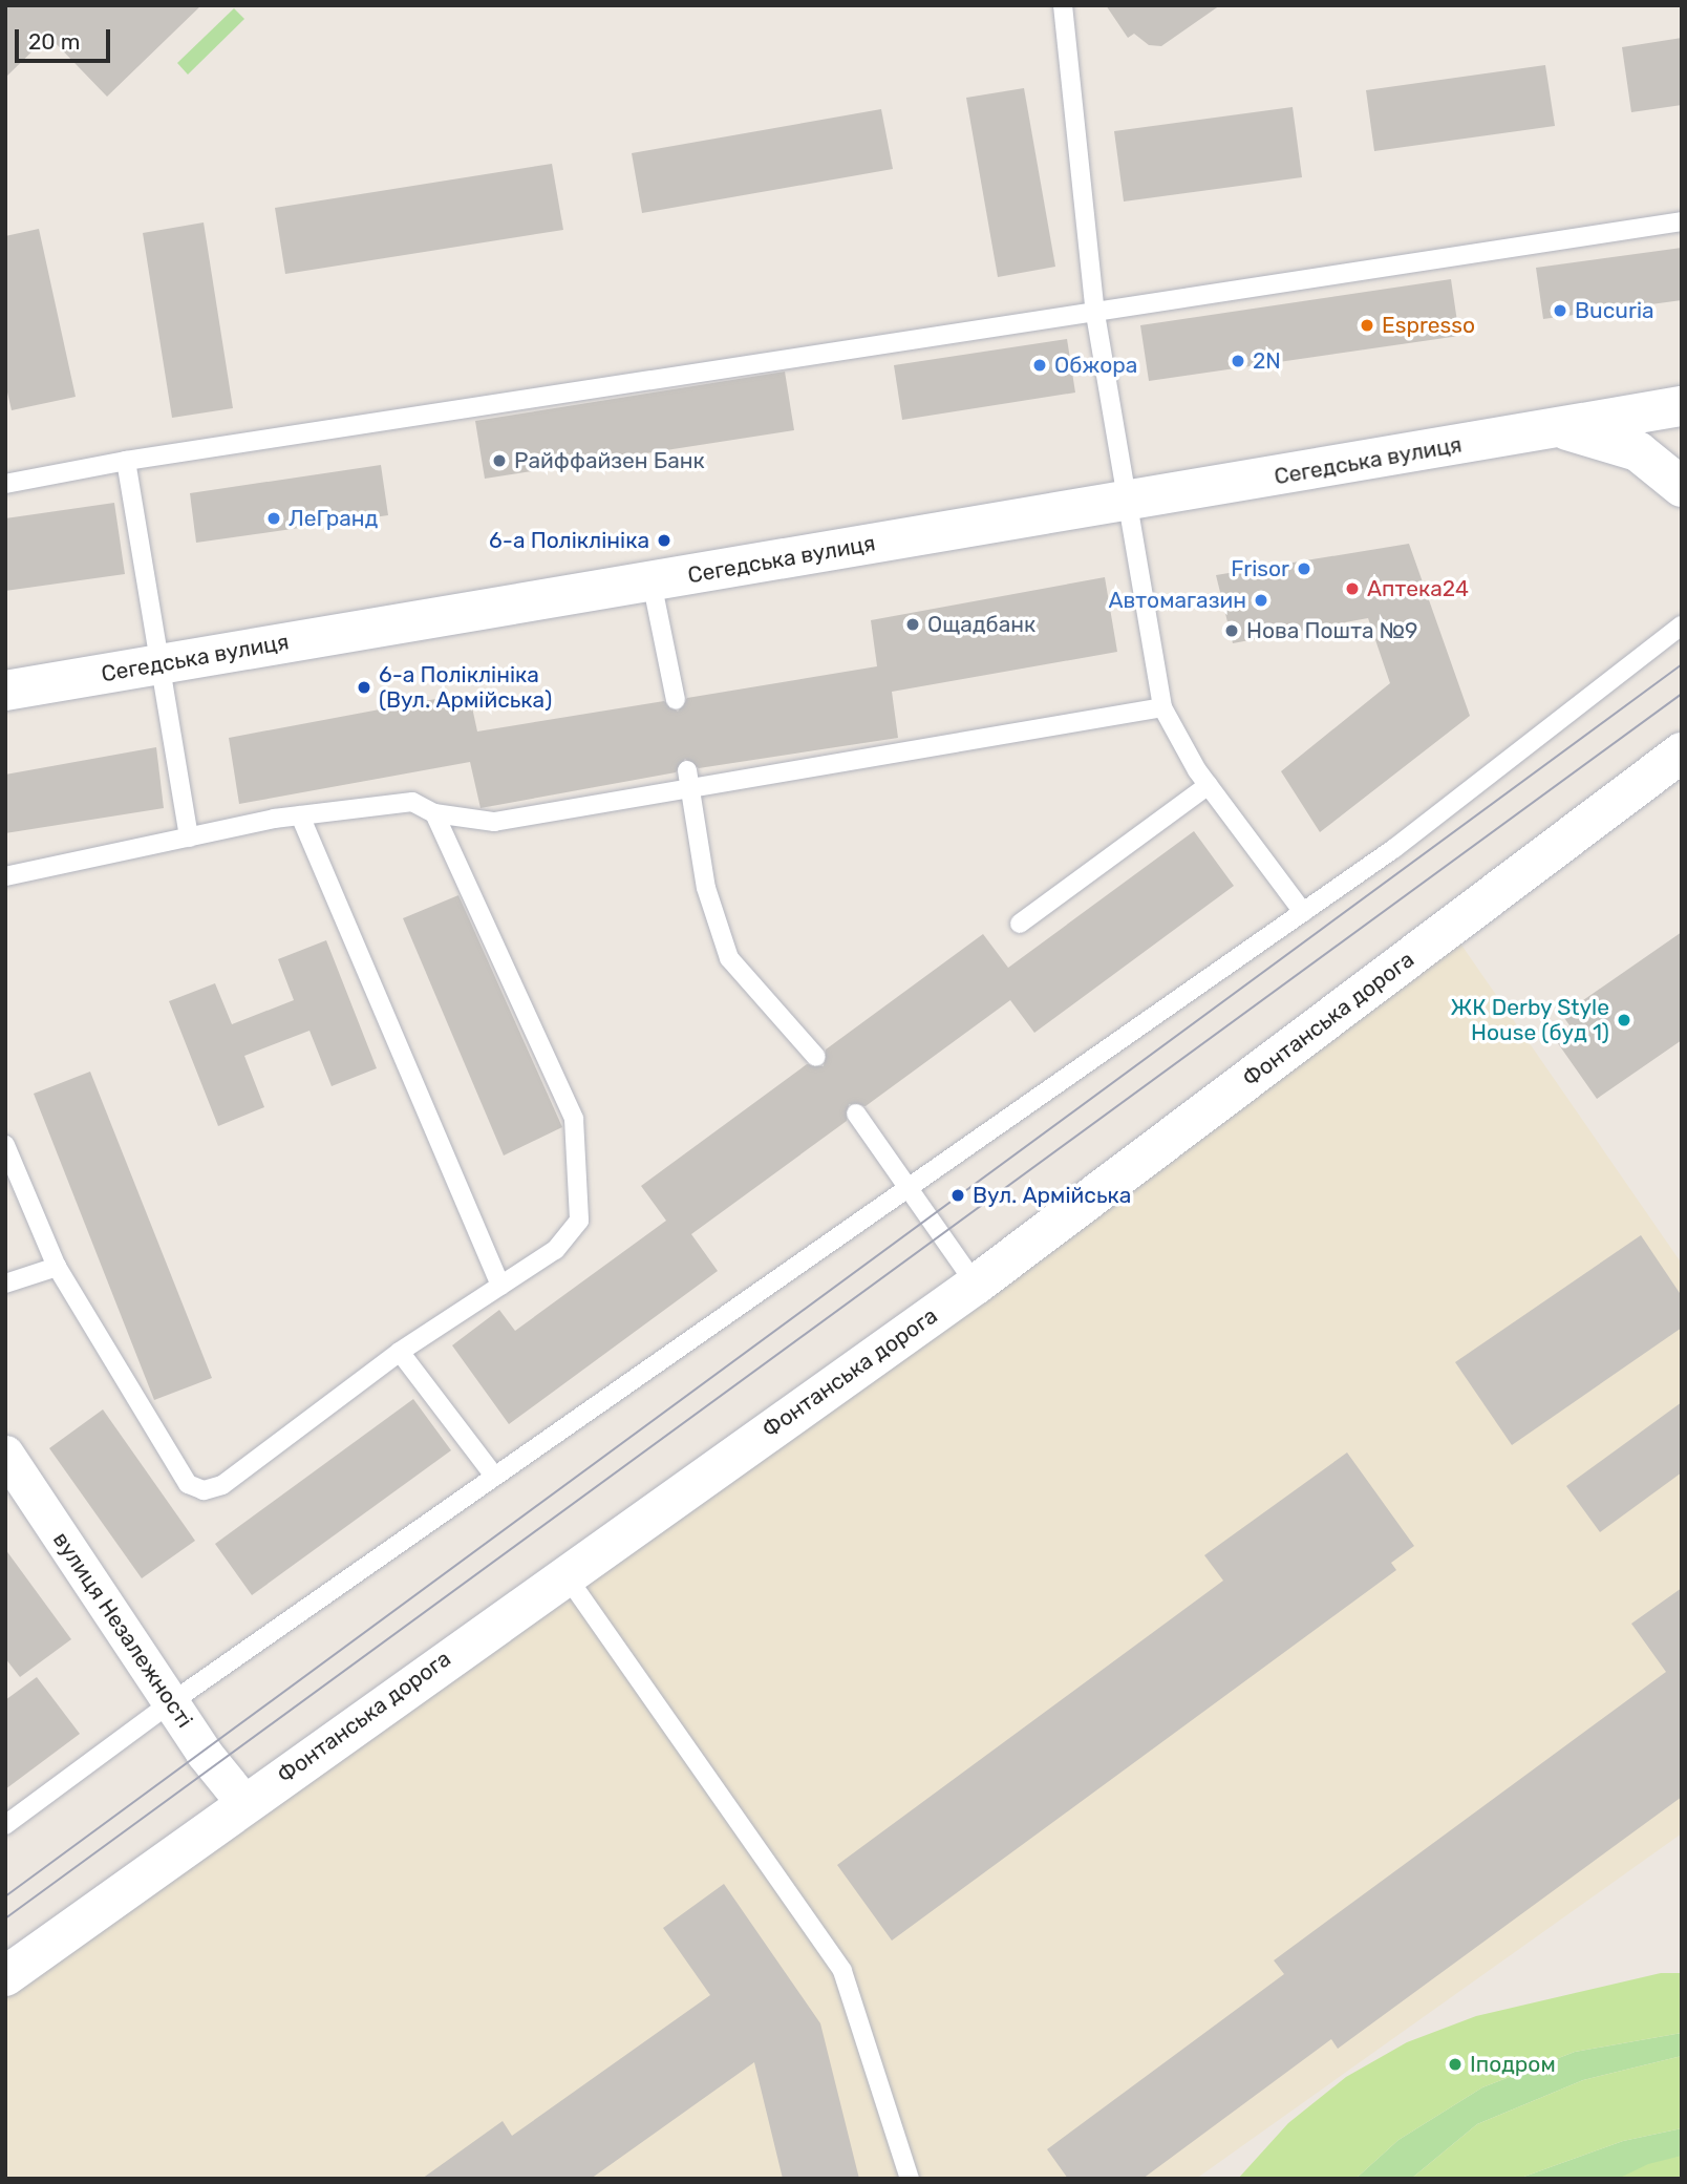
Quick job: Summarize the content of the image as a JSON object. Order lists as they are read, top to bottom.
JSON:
{
  "streets": {
    "main road": ["Сегедська вулиця", "Фонтанська дорога"],
    "street": ["вулиця Незалежності"]
  },
  "crossings": [
    ["Фонтанська дорога", "вулиця Незалежності"]
  ],
  "places": [
    "Bucuria",
    "Espresso",
    "2N",
    "Обжора",
    "Райффайзен Банк",
    "ЛеГранд",
    "6-а Поліклініка",
    "Frisor",
    "Аптека24",
    "Автомагазин",
    "Ощадбанк",
    "Нова Пошта №9",
    "6-а Поліклініка (Вул. Армійська)",
    "ЖК Derby Style House (буд 1)",
    "Вул. Армійська",
    "Іподром"
  ],
  "scale_bar": "20 m"
}
